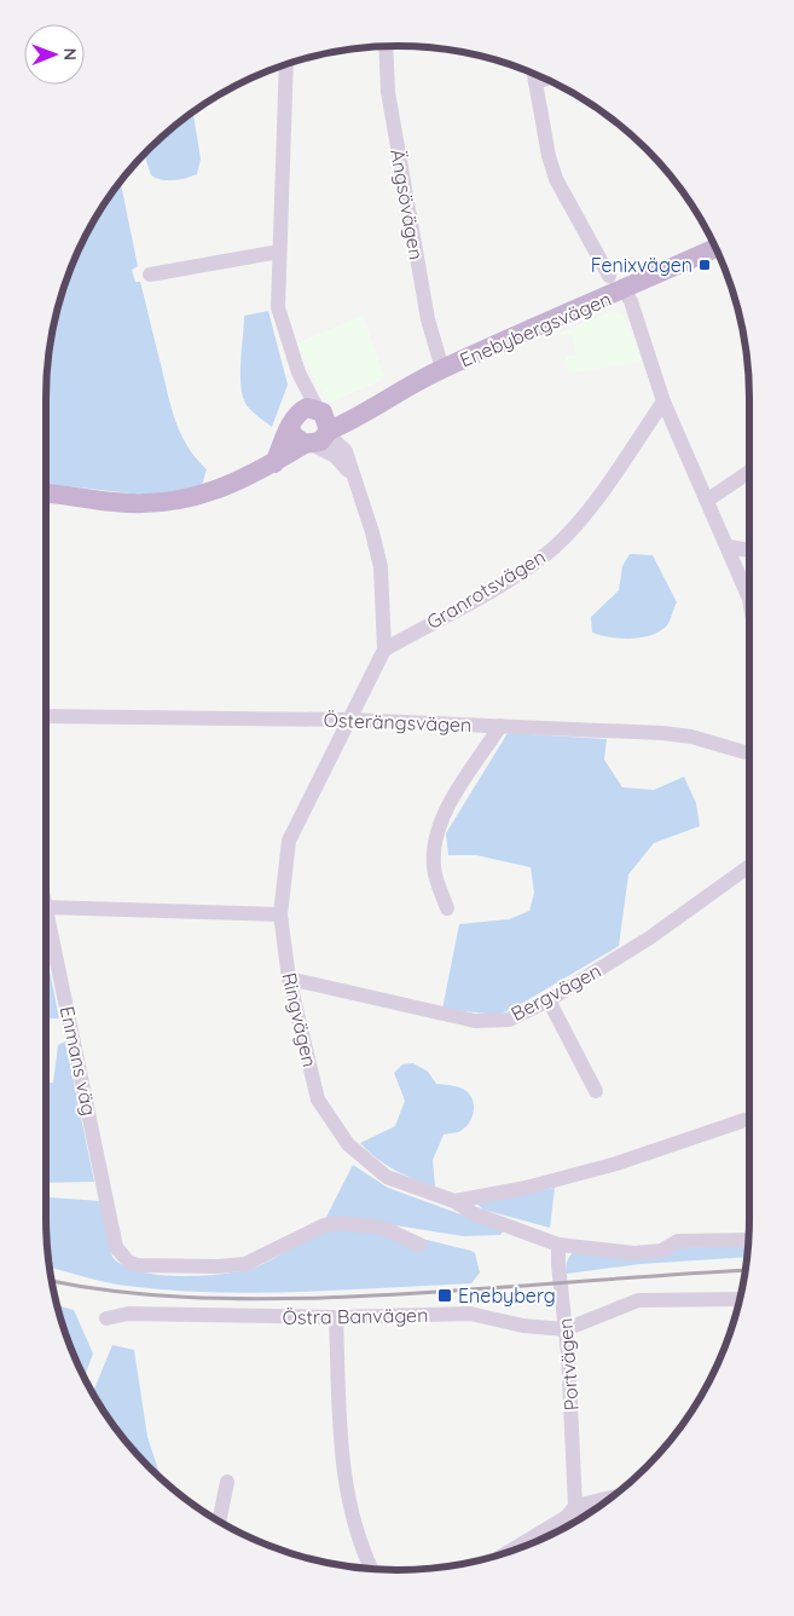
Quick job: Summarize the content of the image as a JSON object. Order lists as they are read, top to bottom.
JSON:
{
  "streets": {
    "main road": ["Enebybergsvägen"],
    "street": [
      "Ängsövägen",
      "Granrotsvägen",
      "Österängsvägen",
      "Bergvägen",
      "Ringvägen",
      "Enmans väg",
      "Östra Banvägen",
      "Portvägen"
    ]
  },
  "crossings": [
    ["Ängsövägen", "Enebybergsvägen"],
    ["Enebybergsvägen", "Ringvägen"],
    ["Granrotsvägen", "Ringvägen"],
    ["Österängsvägen", "Ringvägen"],
    ["Bergvägen", "Ringvägen"],
    ["Östra Banvägen", "Portvägen"]
  ],
  "places": {
    "transit": ["Fenixvägen", "Enebyberg"]
  },
  "north": "right"
}
